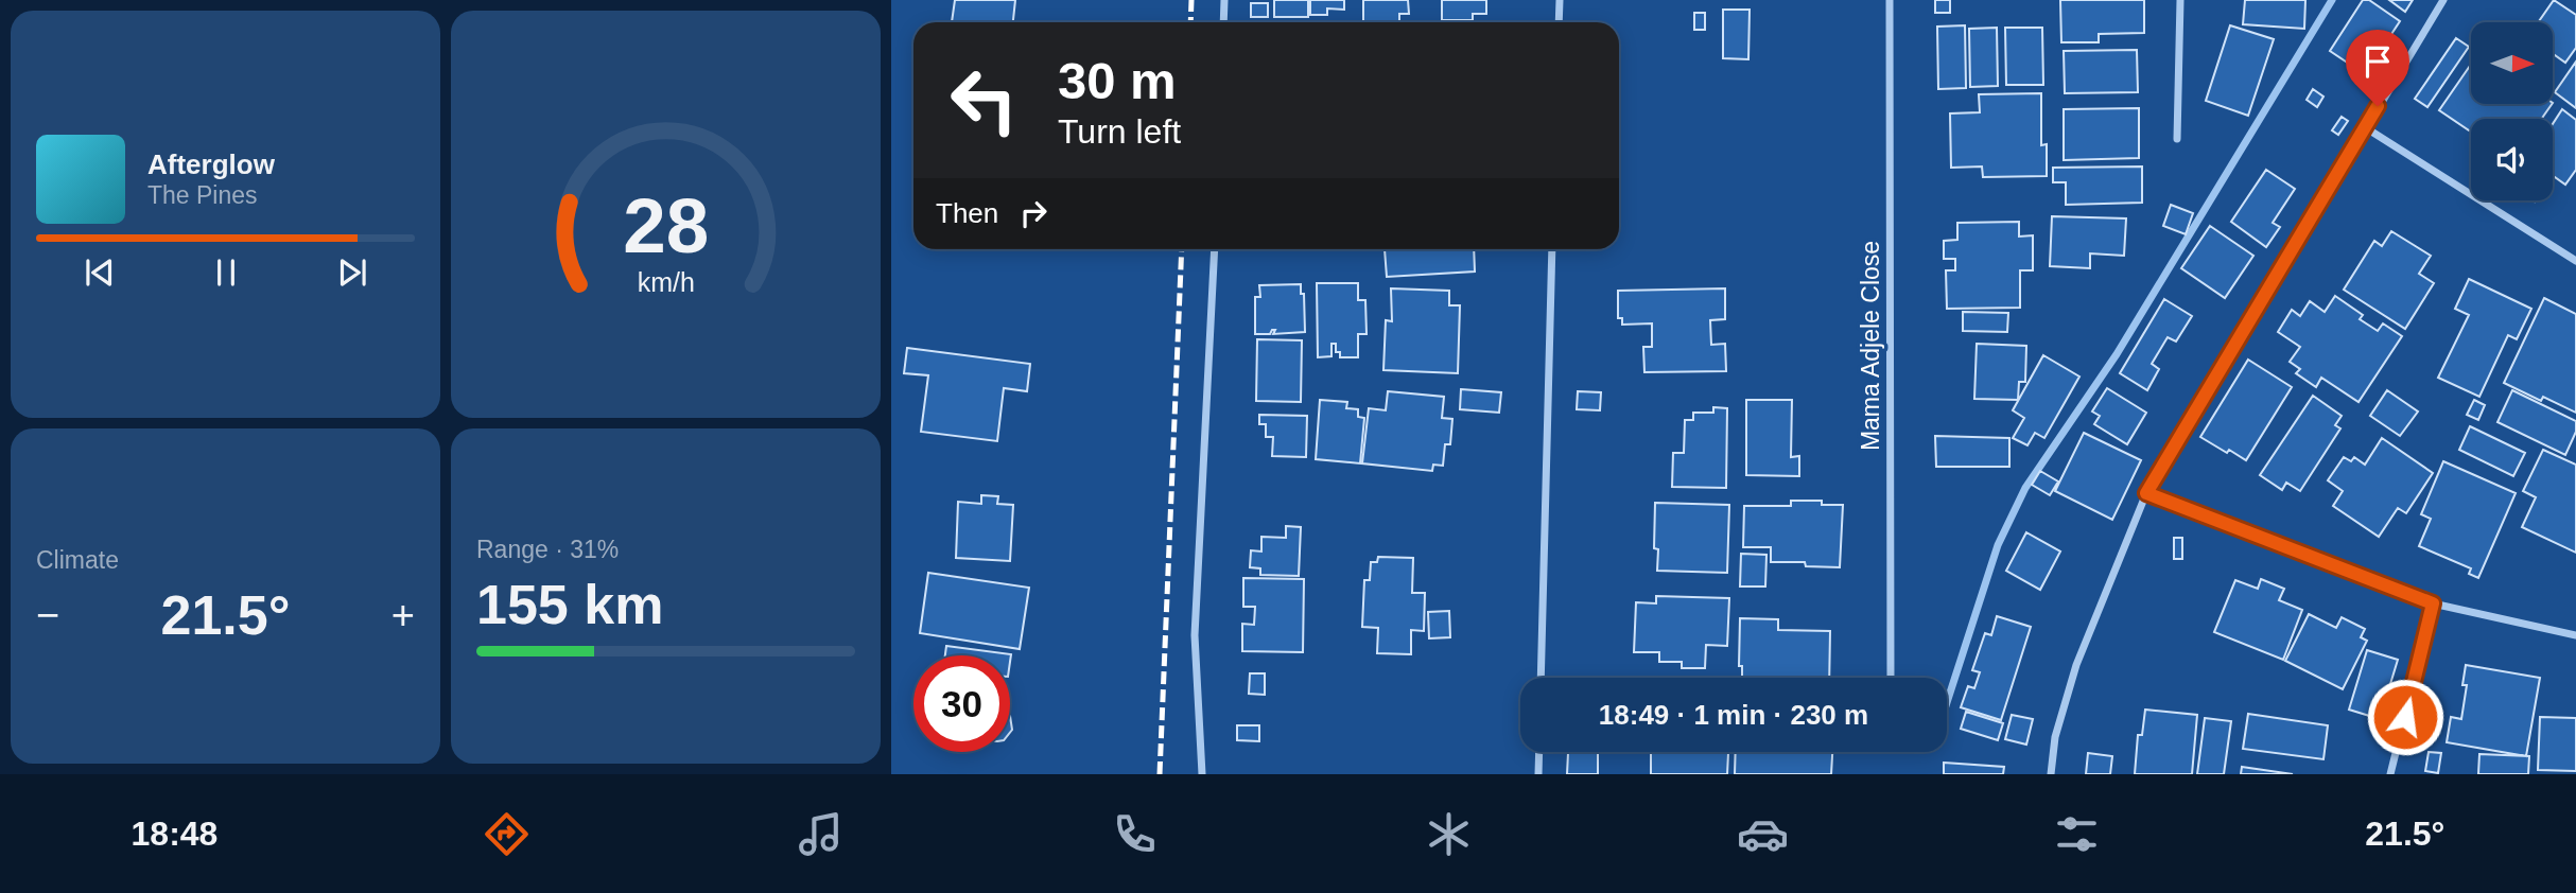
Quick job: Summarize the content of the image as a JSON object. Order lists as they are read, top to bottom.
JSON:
{
  "streets": {
    "street": ["Mama Adjele Close"]
  },
  "north": "right",
  "page": {
    "turn": ["30 m", "Turn left"],
    "song": ["Afterglow", "The Pines"],
    "then": "Then",
    "tile": [
      "Climate",
      ["Range · 31%", "155 km"]
    ],
    "heat": ["−", "21.5°", "+"],
    "limit": "30",
    "trip": "18:49 · 1 min · 230 m",
    "tabs": ["18:48", "21.5°"],
    "gauge": ["28", "km/h"]
  }
}
